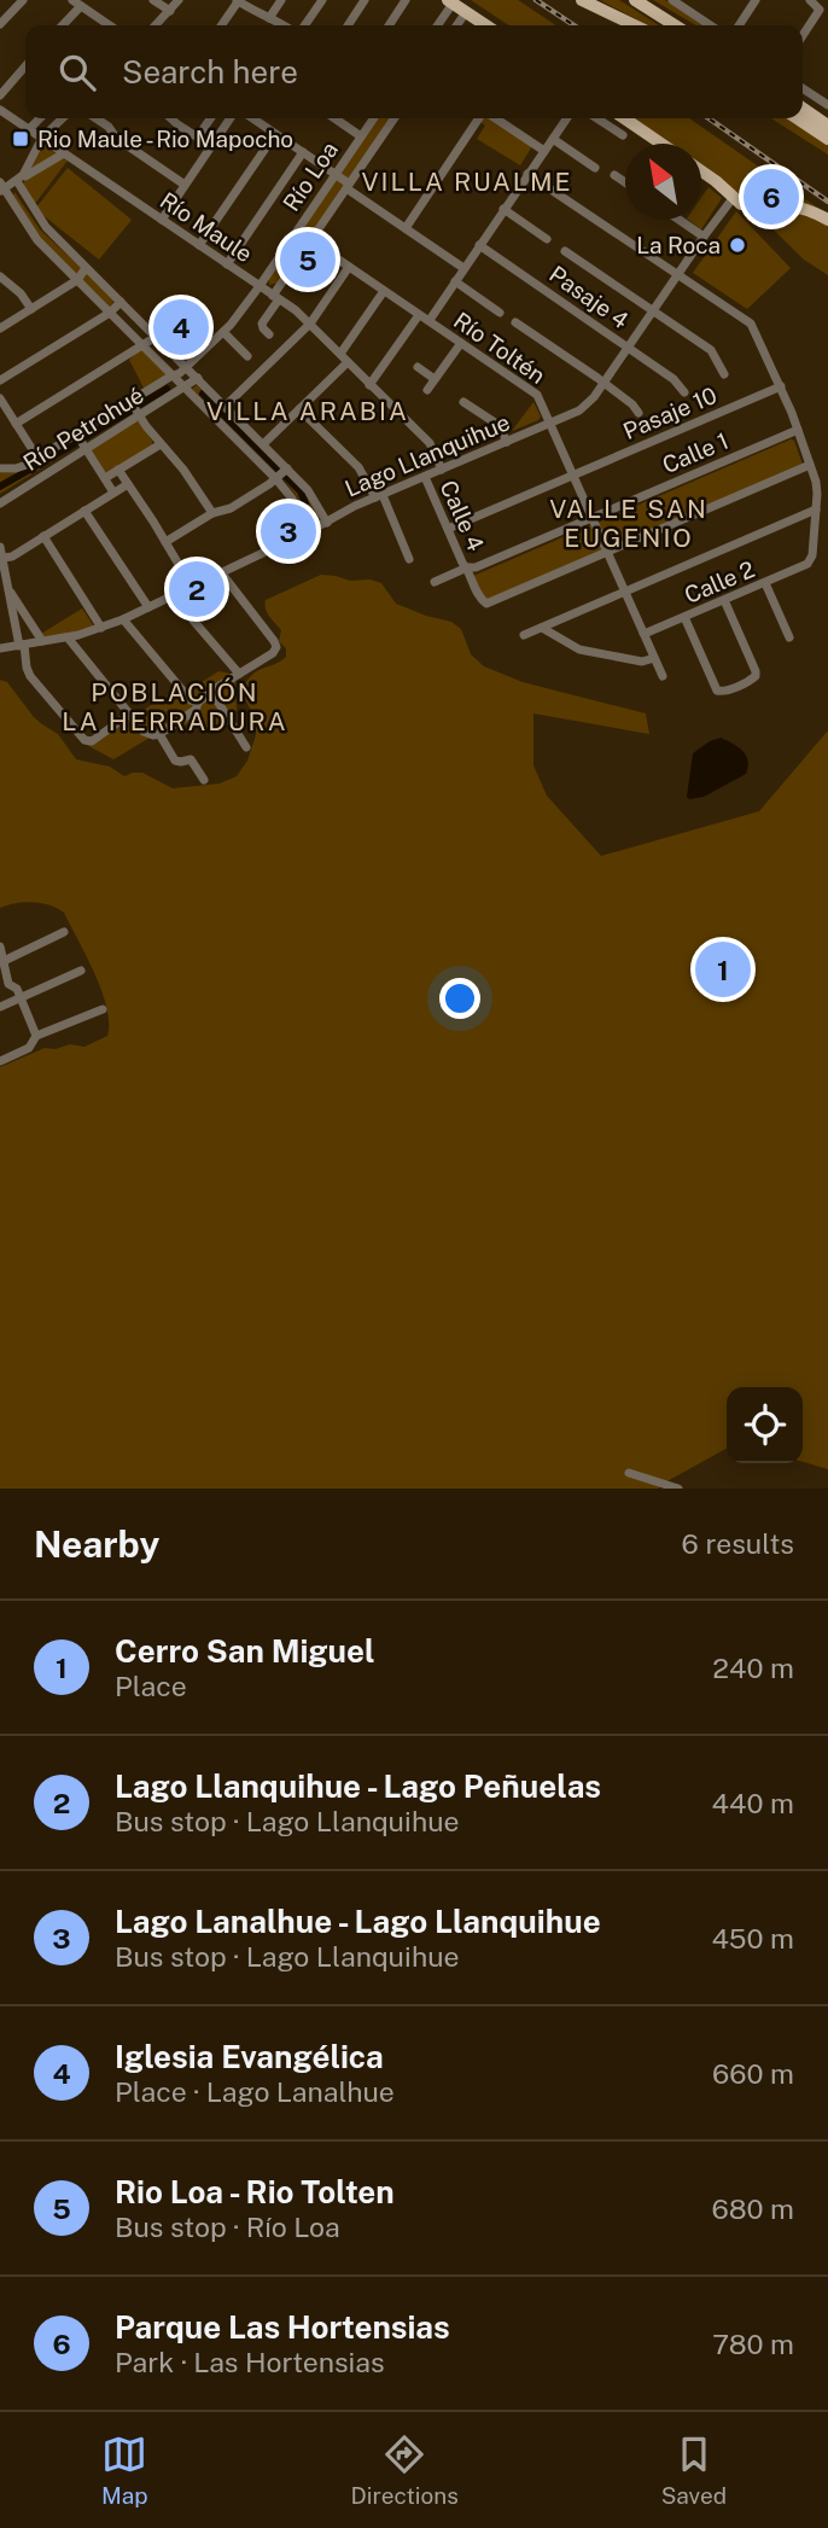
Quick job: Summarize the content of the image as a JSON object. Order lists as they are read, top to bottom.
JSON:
{
  "streets": {
    "street": [
      "Río Loa",
      "Río Maule",
      "Pasaje 4",
      "Río Toltén",
      "Pasaje 10",
      "Río Petrohué",
      "Calle 1",
      "Lago Llanquihue",
      "Calle 4",
      "Calle 2"
    ]
  },
  "crossings": [
    ["Río Loa", "Río Maule"],
    ["Río Loa", "Río Toltén"],
    ["Río Loa", "Río Petrohué"],
    ["Río Maule", "Lago Llanquihue"],
    ["Pasaje 4", "Lago Llanquihue"],
    ["Río Toltén", "Pasaje 10"],
    ["Río Toltén", "Calle 1"],
    ["Río Toltén", "Lago Llanquihue"],
    ["Río Toltén", "Calle 4"],
    ["Río Toltén", "Calle 2"],
    ["Pasaje 10", "Calle 4"],
    ["Calle 1", "Calle 4"],
    ["Lago Llanquihue", "Calle 4"]
  ],
  "districts": [
    "VILLA RUALME",
    "VILLA ARABIA",
    "VALLE SAN EUGENIO",
    "POBLACIÓN LA HERRADURA"
  ],
  "places": {
    "transit": ["Rio Maule - Rio Mapocho"],
    "other": ["La Roca"]
  },
  "north": "top left",
  "page": {
    "search": "Search here",
    "pins": [
      "6",
      "5",
      "4",
      "3",
      "2",
      "1"
    ],
    "heading": ["Nearby", "6 results"],
    "list": [
      {
        "mark": "1",
        "name": "Cerro San Miguel",
        "note": "Place",
        "value": "240 m"
      },
      {
        "mark": "2",
        "name": "Lago Llanquihue - Lago Peñuelas",
        "note": "Bus stop · Lago Llanquihue",
        "value": "440 m"
      },
      {
        "mark": "3",
        "name": "Lago Lanalhue - Lago Llanquihue",
        "note": "Bus stop · Lago Llanquihue",
        "value": "450 m"
      },
      {
        "mark": "4",
        "name": "Iglesia Evangélica",
        "note": "Place · Lago Lanalhue",
        "value": "660 m"
      },
      {
        "mark": "5",
        "name": "Rio Loa - Rio Tolten",
        "note": "Bus stop · Río Loa",
        "value": "680 m"
      },
      {
        "mark": "6",
        "name": "Parque Las Hortensias",
        "note": "Park · Las Hortensias",
        "value": "780 m"
      }
    ],
    "nav": ["Map", "Directions", "Saved"]
  }
}
